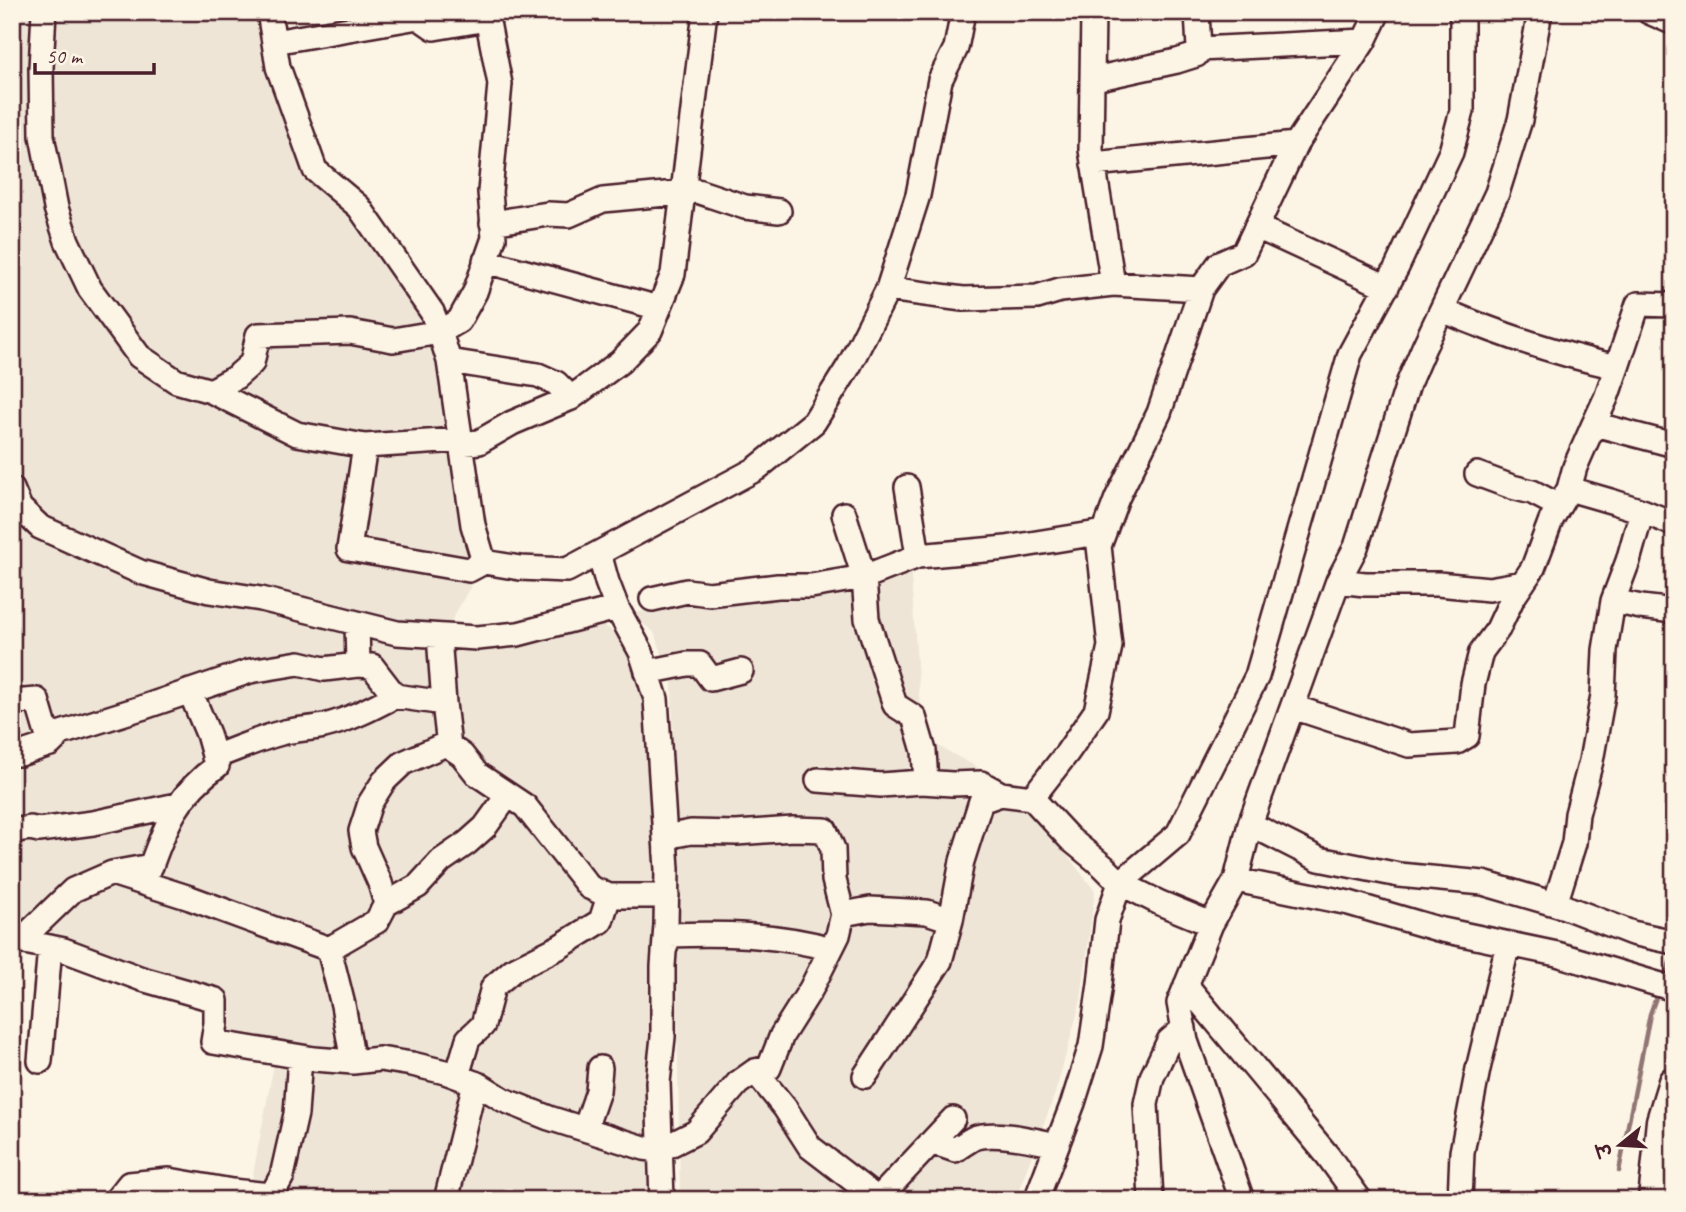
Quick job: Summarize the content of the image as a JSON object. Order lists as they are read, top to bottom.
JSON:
{
  "scale_bar": "50 m",
  "north": "left"
}
